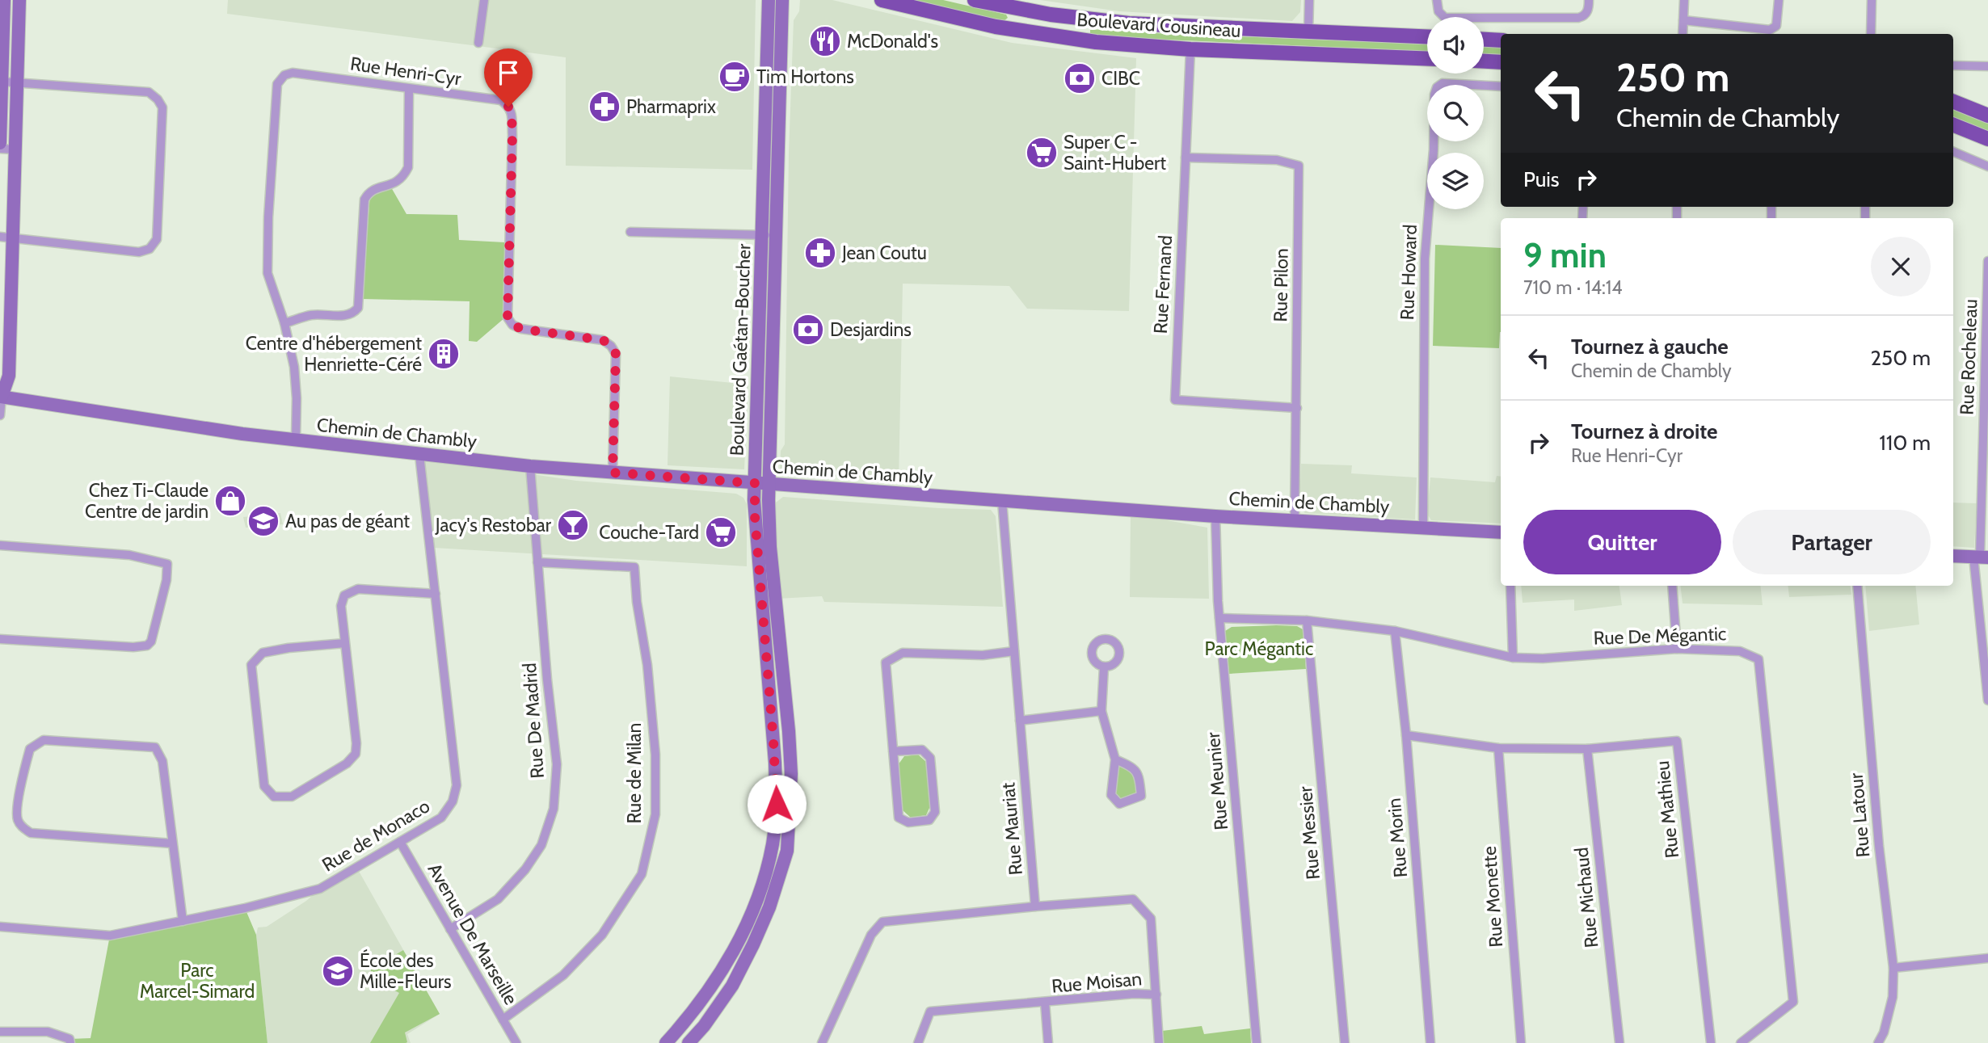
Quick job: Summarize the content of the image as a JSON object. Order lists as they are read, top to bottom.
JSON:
{
  "streets": {
    "main road": ["Boulevard Cousineau"],
    "street": [
      "Rue Henri-Cyr",
      "Rue Howard",
      "Rue Fernand",
      "Rue Pilon",
      "Boulevard Gaétan-Boucher",
      "Rue Rocheleau",
      "Chemin de Chambly",
      "Rue De Mégantic",
      "Rue De Madrid",
      "Rue de Milan",
      "Rue Meunier",
      "Rue Mathieu",
      "Rue Latour",
      "Rue Mauriat",
      "Rue Messier",
      "Rue de Monaco",
      "Rue Morin",
      "Rue Monette",
      "Rue Michaud",
      "Avenue De Marseille",
      "Rue Moisan"
    ]
  },
  "crossings": [
    ["Boulevard Cousineau", "Rue Fernand"],
    ["Rue Henri-Cyr", "Chemin de Chambly"],
    ["Rue Howard", "Chemin de Chambly"],
    ["Rue Fernand", "Rue Pilon"],
    ["Rue Pilon", "Chemin de Chambly"],
    ["Boulevard Gaétan-Boucher", "Chemin de Chambly"],
    ["Chemin de Chambly", "Rue De Madrid"],
    ["Chemin de Chambly", "Rue Meunier"],
    ["Chemin de Chambly", "Rue Mauriat"],
    ["Chemin de Chambly", "Rue de Monaco"],
    ["Rue De Mégantic", "Rue Meunier"],
    ["Rue De Mégantic", "Rue Messier"],
    ["Rue De Mégantic", "Rue Morin"],
    ["Rue De Madrid", "Rue de Milan"],
    ["Rue De Madrid", "Avenue De Marseille"],
    ["Rue de Milan", "Avenue De Marseille"],
    ["Rue Mathieu", "Rue Morin"],
    ["Rue Mathieu", "Rue Monette"],
    ["Rue Mathieu", "Rue Michaud"],
    ["Rue de Monaco", "Avenue De Marseille"]
  ],
  "parks": ["Parc Mégantic", "Parc Marcel-Simard"],
  "places": {
    "restaurant": ["McDonald's"],
    "cafe": ["Tim Hortons"],
    "bank": ["CIBC", "Desjardins"],
    "pharmacy": ["Pharmaprix", "Jean Coutu"],
    "supermarket": ["Super C - Saint-Hubert", "Couche-Tard"],
    "building": ["Centre d'hébergement Henriette-Céré"],
    "shop": ["Chez Ti-Claude Centre de jardin"],
    "school or university": ["Au pas de géant", "École des Mille-Fleurs"],
    "bar": ["Jacy's Restobar"]
  },
  "page": {
    "turn": ["250 m", "Chemin de Chambly"],
    "then": "Puis",
    "heading": ["9 min", "710 m · 14:14"],
    "list": [
      {
        "name": "Tournez à gauche",
        "note": "Chemin de Chambly",
        "value": "250 m"
      },
      {
        "name": "Tournez à droite",
        "note": "Rue Henri-Cyr",
        "value": "110 m"
      }
    ],
    "buttons": ["Quitter", "Partager"]
  }
}
